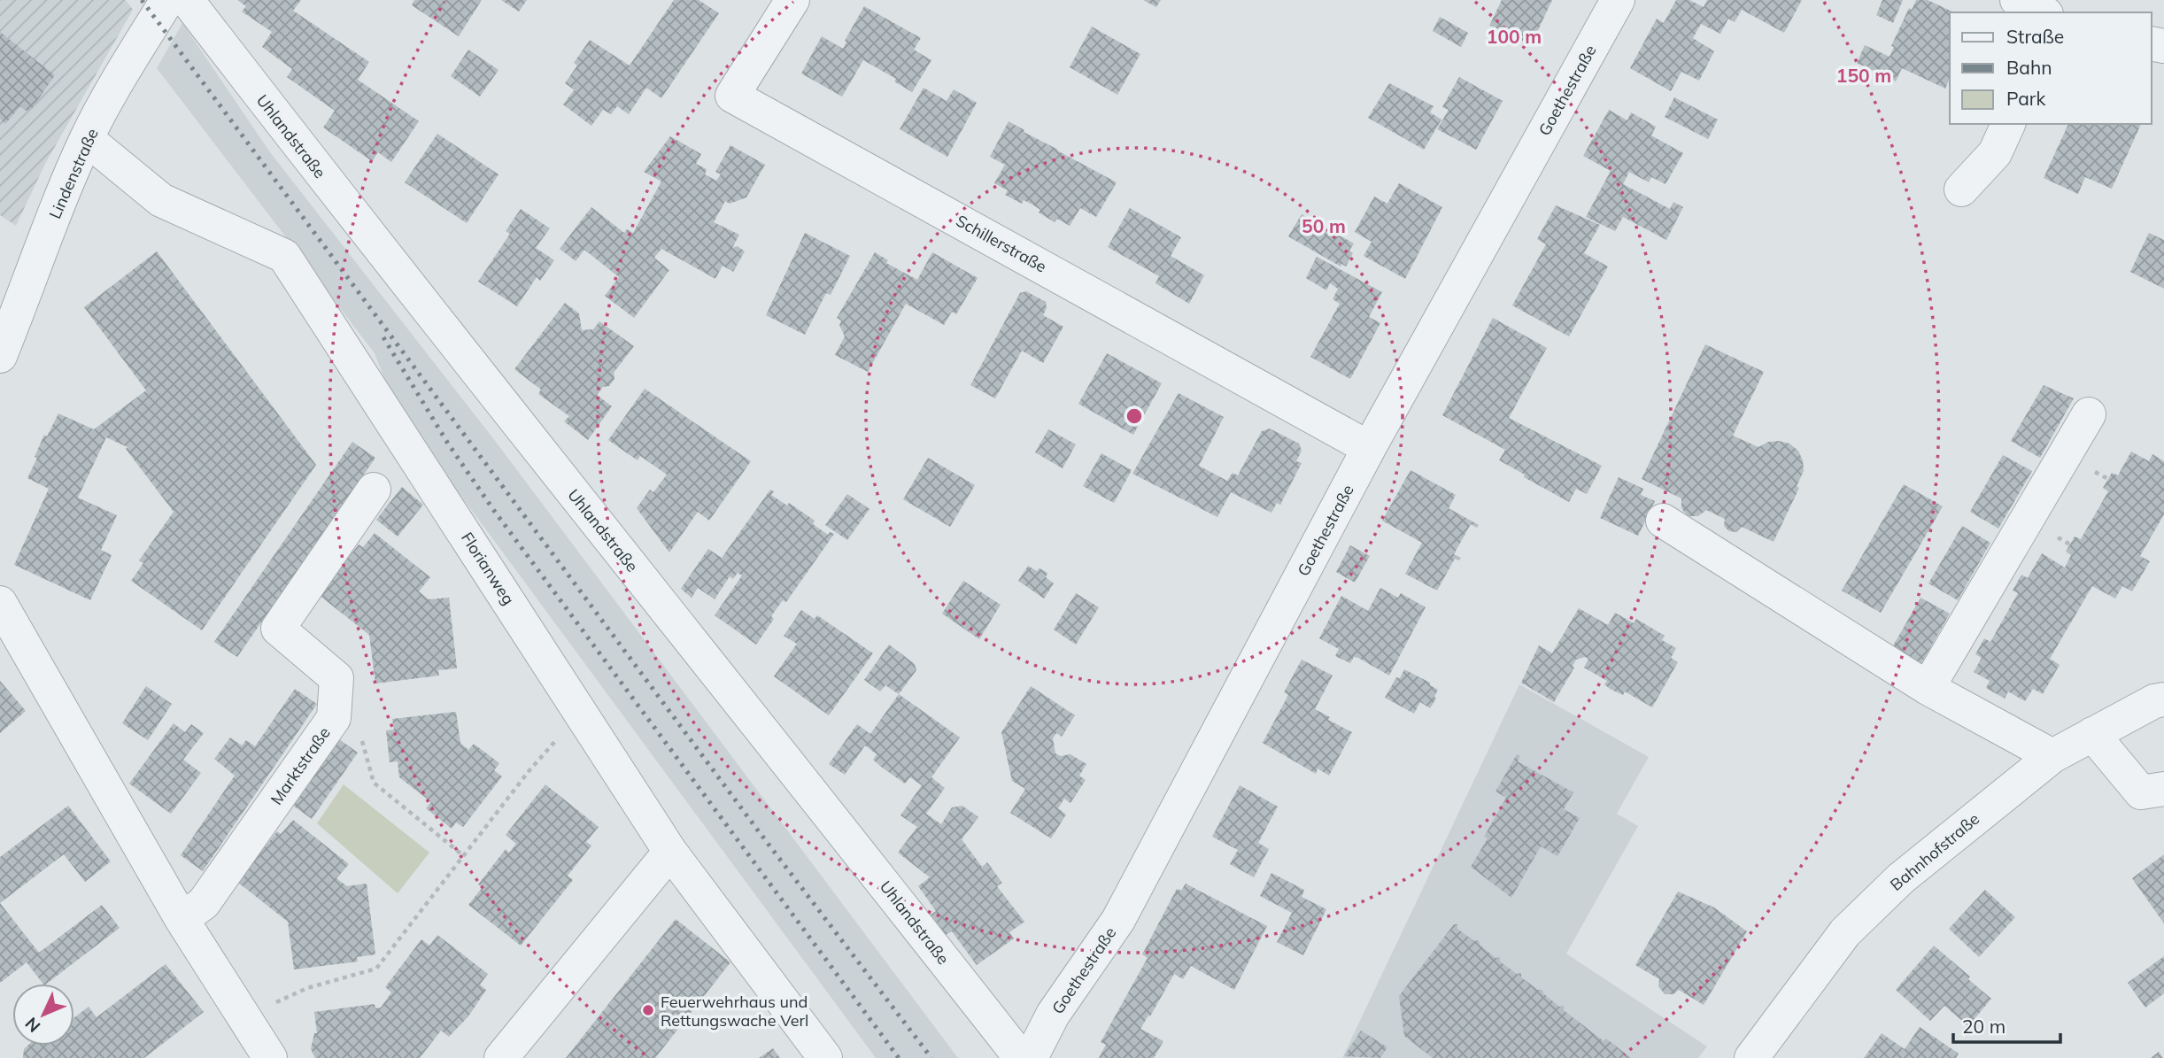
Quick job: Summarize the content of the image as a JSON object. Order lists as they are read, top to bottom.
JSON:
{
  "streets": {
    "street": [
      "Goethestraße",
      "Uhlandstraße",
      "Lindenstraße",
      "Schillerstraße",
      "Florianweg",
      "Marktstraße",
      "Bahnhofstraße"
    ]
  },
  "crossings": [
    ["Goethestraße", "Schillerstraße"],
    ["Lindenstraße", "Florianweg"]
  ],
  "places": ["Feuerwehrhaus und Rettungswache Verl"],
  "legend": ["Straße", "Bahn", "Park"],
  "scale_bar": "20 m",
  "north": "bottom left",
  "rings": ["100 m", "150 m", "50 m"]
}
